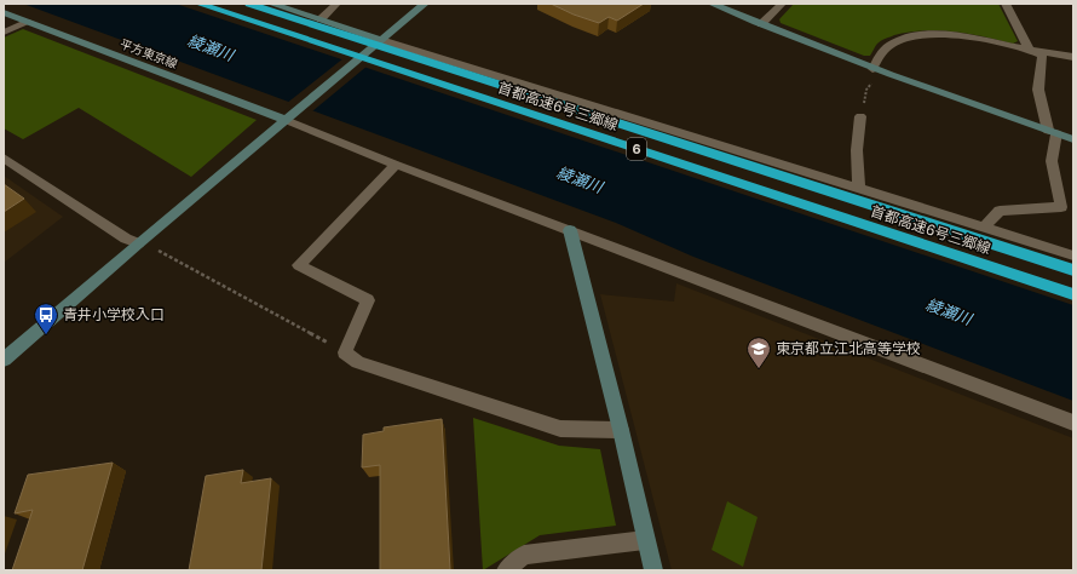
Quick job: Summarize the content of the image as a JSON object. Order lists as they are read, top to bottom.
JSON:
{
  "streets": {
    "highway": ["首都高速6号三郷線", "6"],
    "street": ["平方東京線"]
  },
  "water": ["綾瀬川"],
  "places": {
    "bus stop": ["青井小学校入口"],
    "school or university": ["東京都立江北高等学校"]
  }
}
